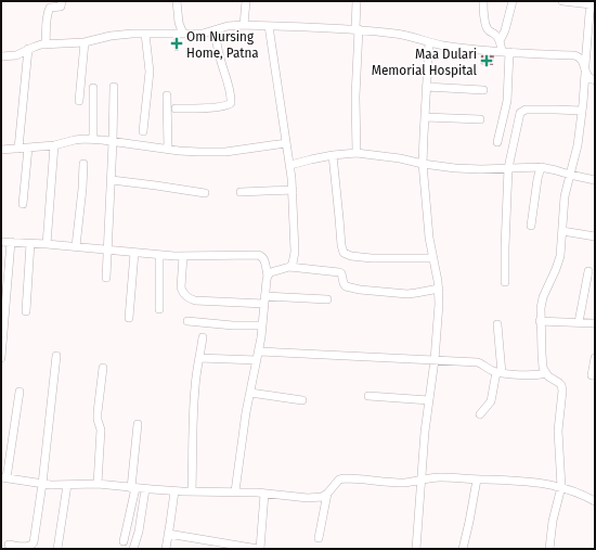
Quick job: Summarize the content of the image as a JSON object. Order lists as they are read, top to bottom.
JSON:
{
  "places": {
    "health": ["Om Nursing Home, Patna", "Maa Dulari Memorial Hospital"]
  }
}
